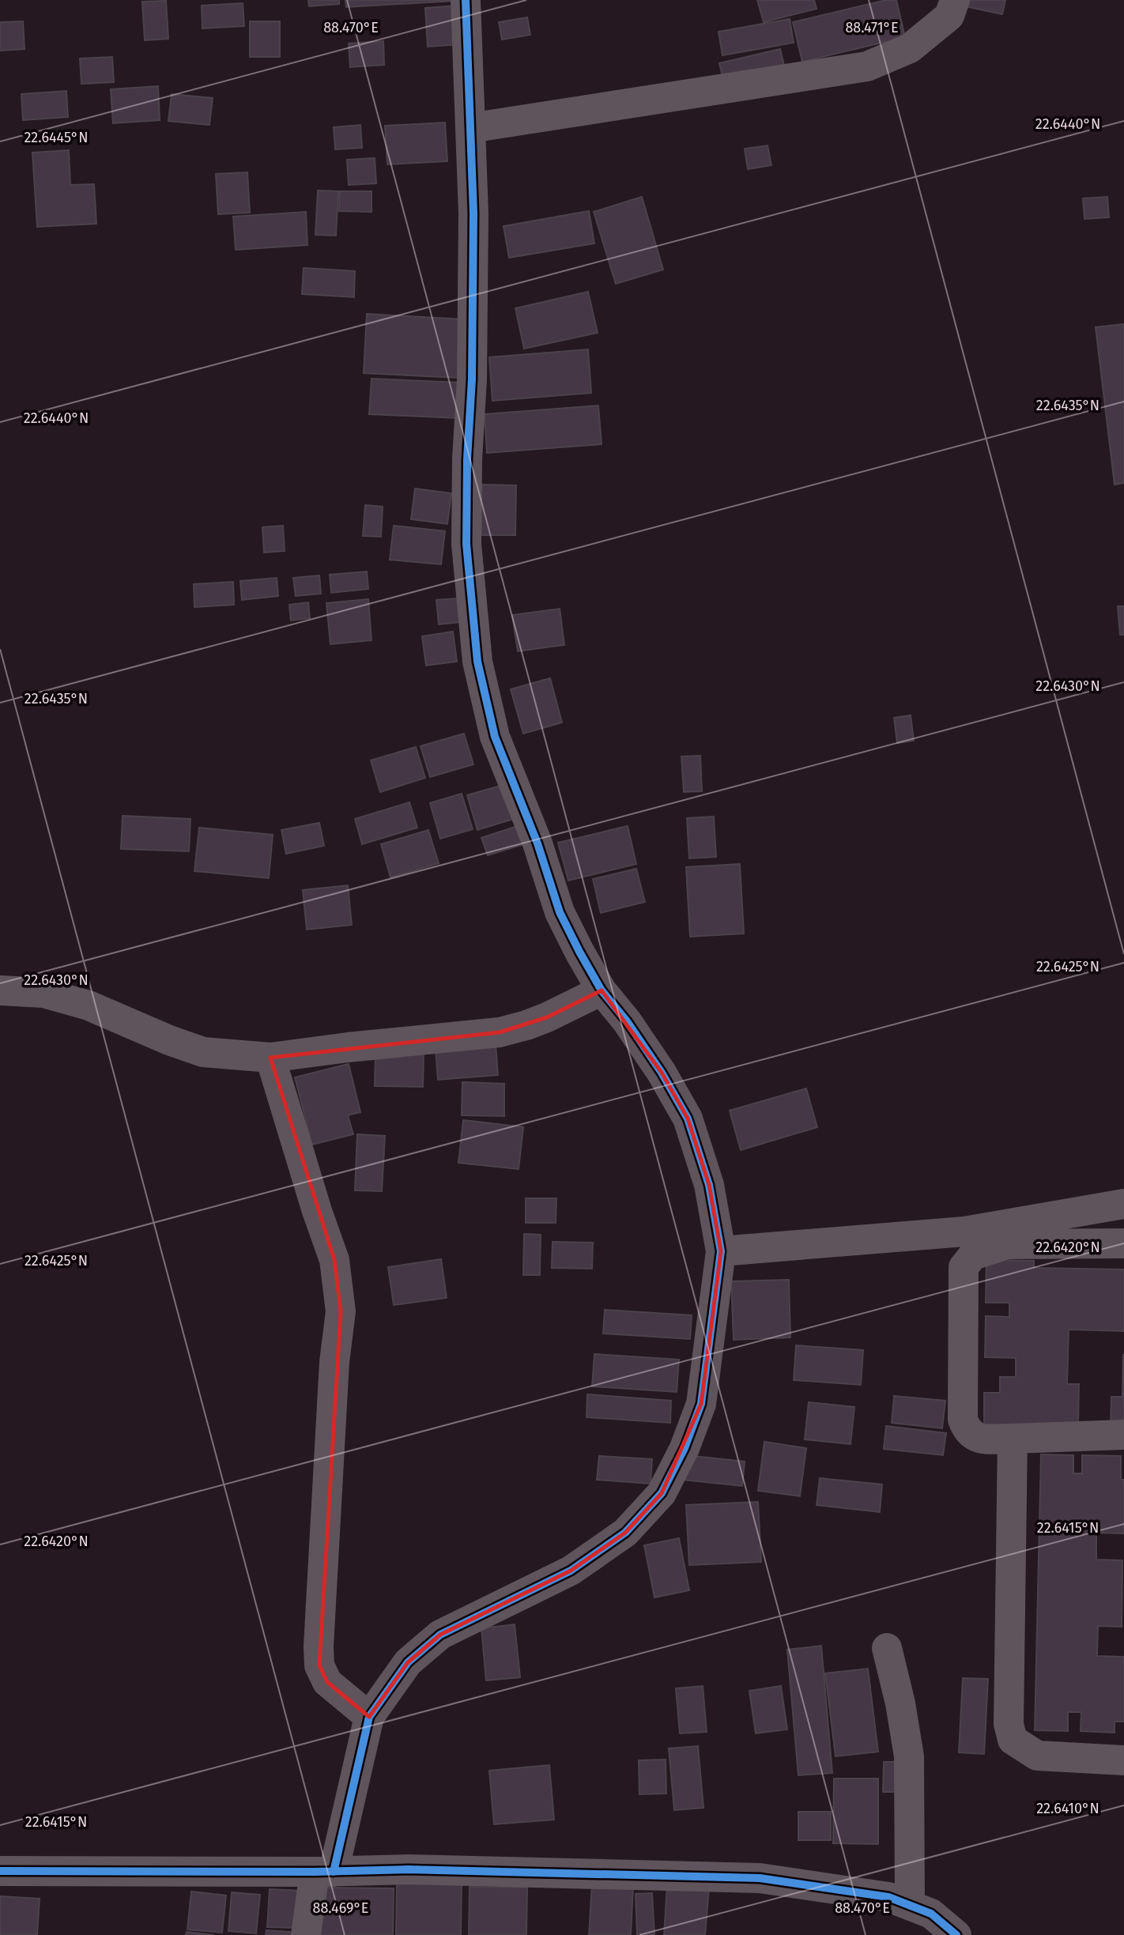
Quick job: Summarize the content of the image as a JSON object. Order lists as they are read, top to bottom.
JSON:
{
  "coordinates": [
    "88.470°E",
    "88.471°E",
    "22.6440°N",
    "22.6445°N",
    "22.6435°N",
    "22.6430°N",
    "22.6425°N",
    "22.6420°N",
    "22.6415°N",
    "22.6410°N",
    "88.469°E"
  ]
}
